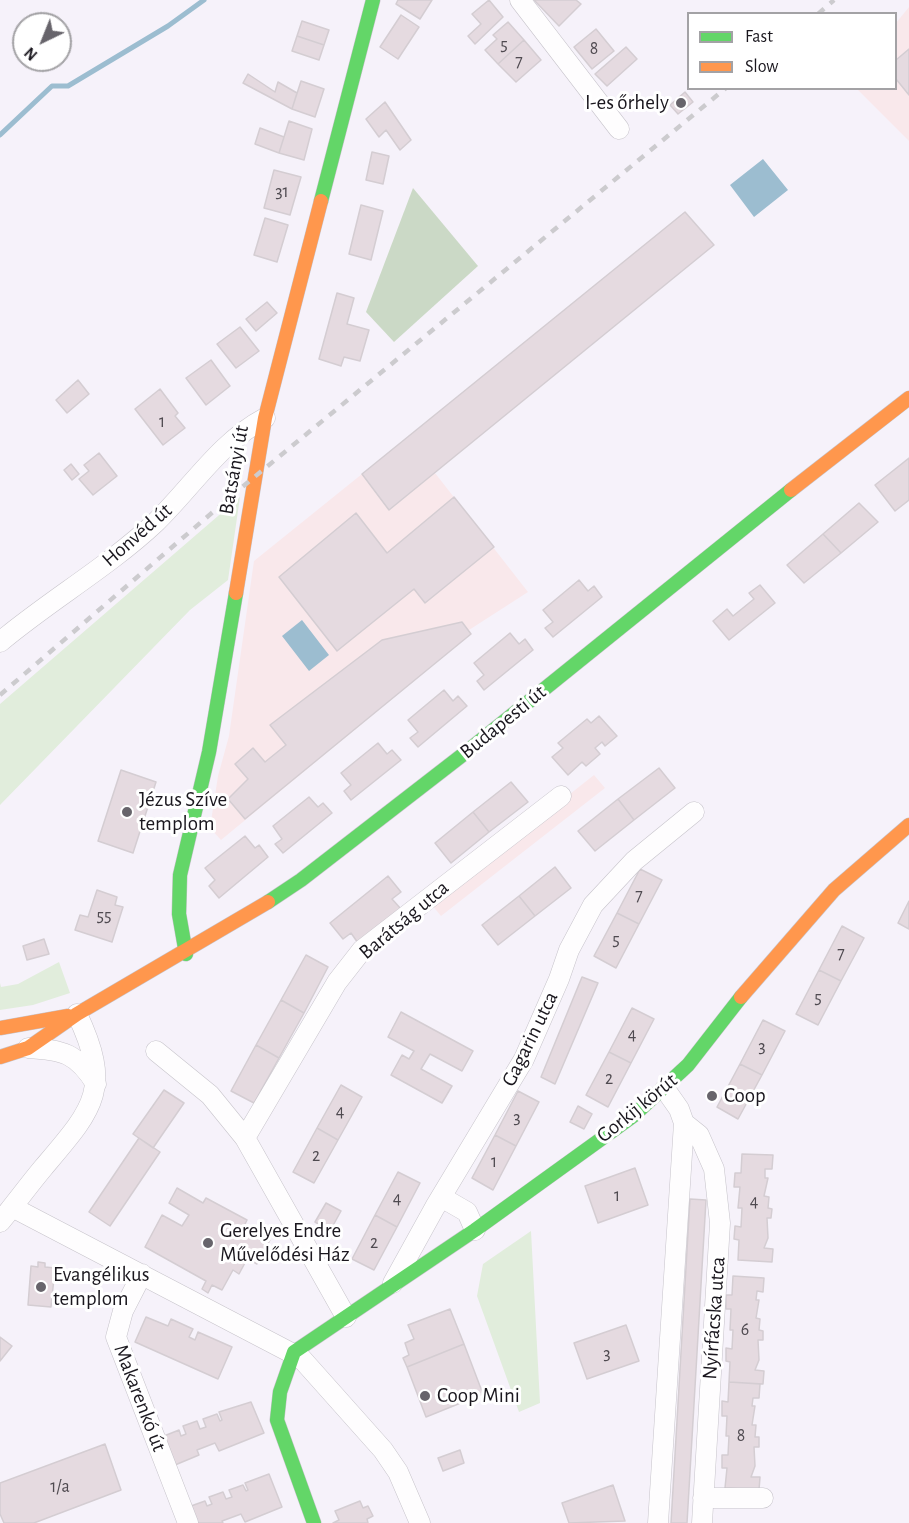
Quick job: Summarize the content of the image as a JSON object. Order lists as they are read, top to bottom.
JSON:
{
  "streets": {
    "street": [
      "Batsányi út",
      "Honvéd út",
      "Budapesti út",
      "Barátság utca",
      "Gagarin utca",
      "Gorkij körút",
      "Nyírfácska utca",
      "Makarenkó út"
    ]
  },
  "crossings": [
    ["Batsányi út", "Honvéd út"],
    ["Batsányi út", "Budapesti út"],
    ["Gagarin utca", "Gorkij körút"],
    ["Gorkij körút", "Nyírfácska utca"]
  ],
  "places": [
    "I-es őrhely",
    "Jézus Szíve templom",
    "Coop",
    "Gerelyes Endre Művelődési Ház",
    "Evangélikus templom",
    "Coop Mini"
  ],
  "house_numbers": [
    "5",
    "8",
    "7",
    "31",
    "1",
    "7",
    "55",
    "5",
    "7",
    "5",
    "4",
    "3",
    "2",
    "4",
    "3",
    "2",
    "1",
    "1",
    "4",
    "4",
    "2",
    "6",
    "3",
    "8",
    "1/a"
  ],
  "legend": ["Fast", "Slow"],
  "north": "bottom left"
}
